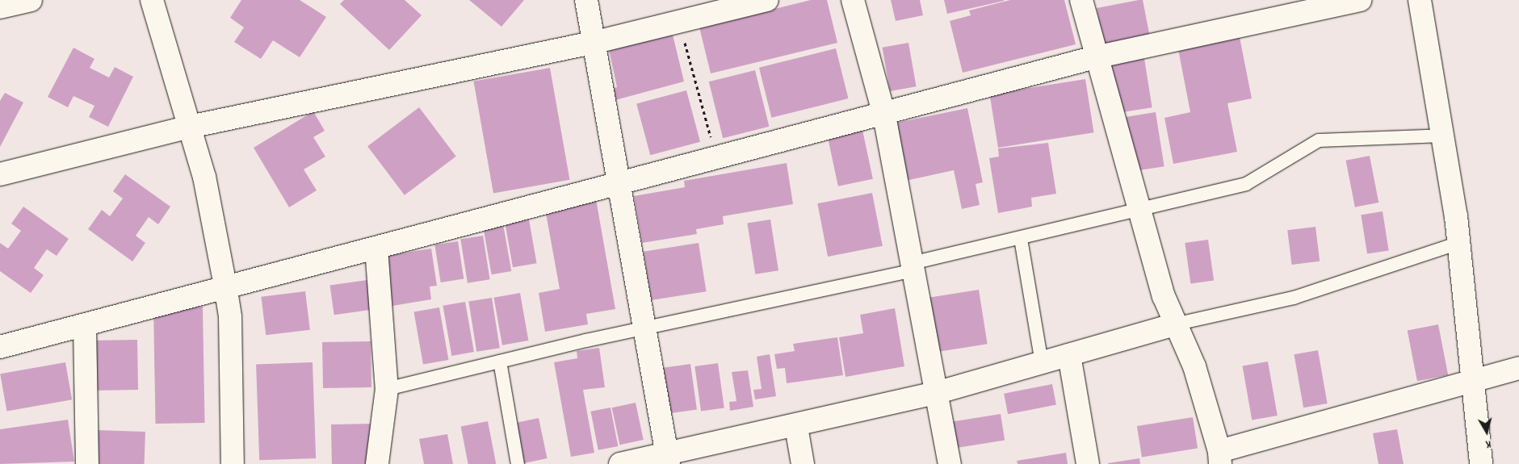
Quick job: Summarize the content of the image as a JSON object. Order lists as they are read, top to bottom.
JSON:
{
  "north": "bottom"
}
